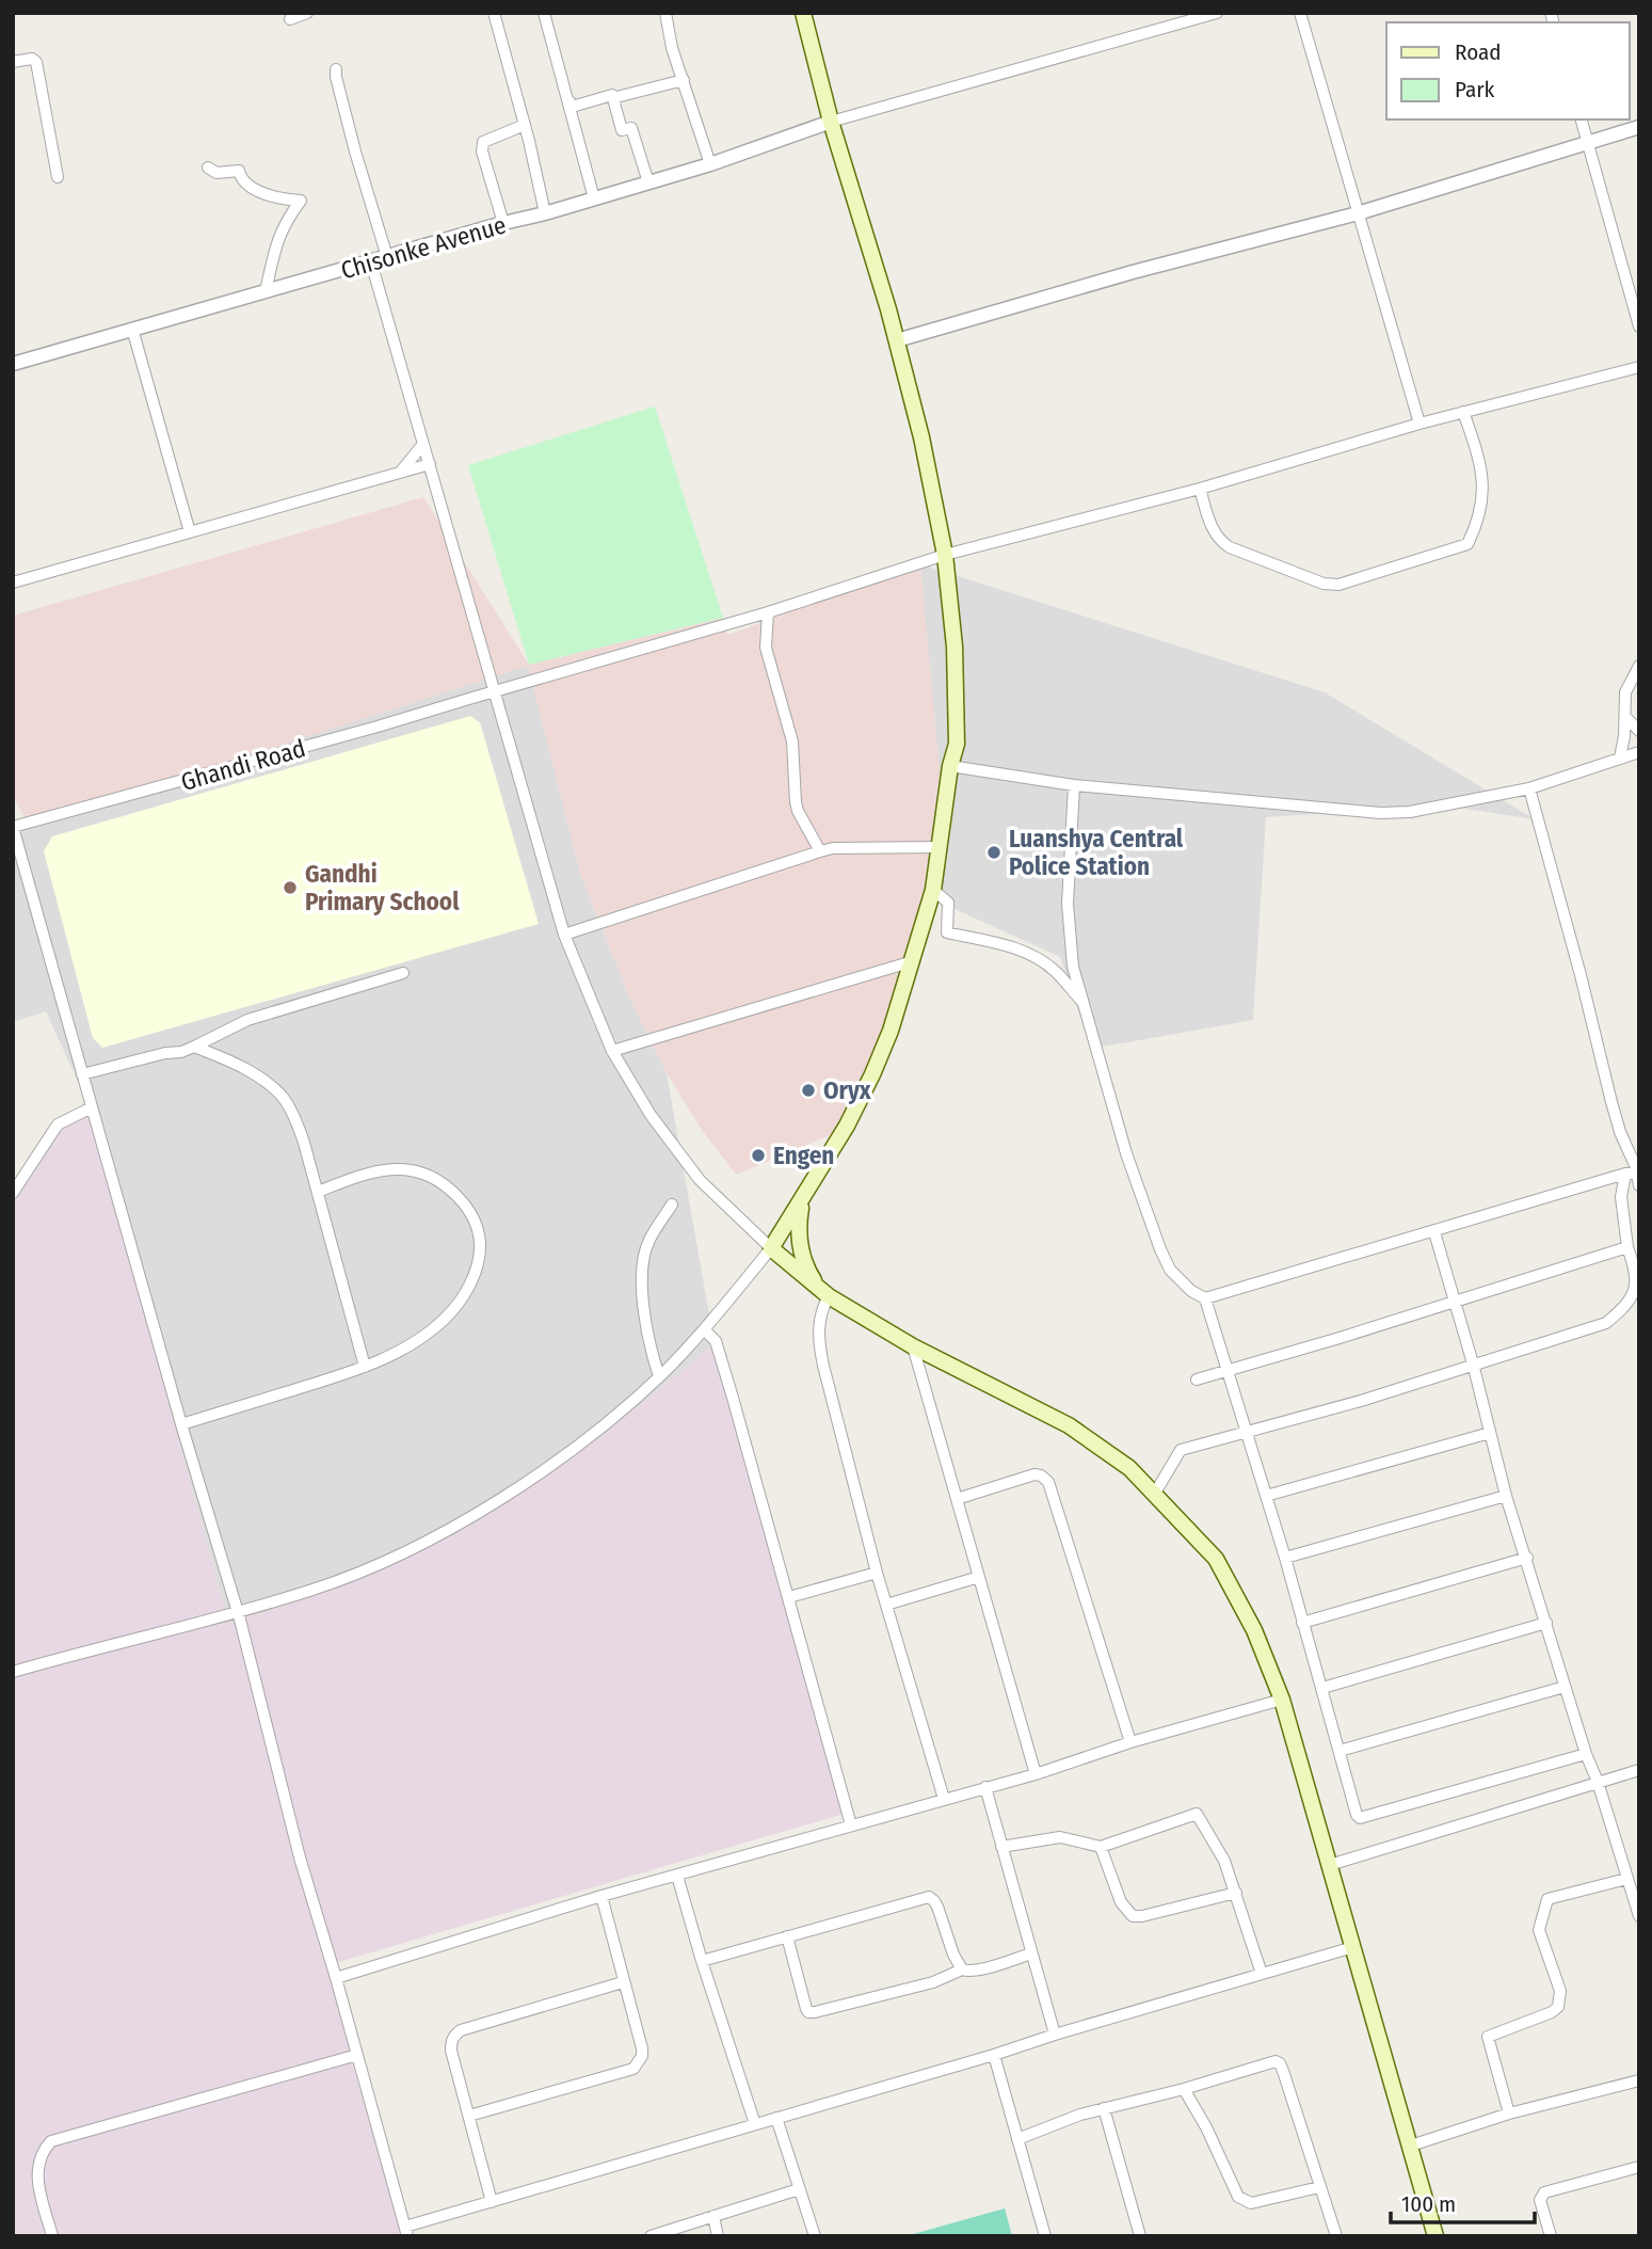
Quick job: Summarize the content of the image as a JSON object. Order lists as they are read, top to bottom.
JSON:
{
  "streets": {
    "street": ["Chisonke Avenue", "Ghandi Road"]
  },
  "places": [
    "Luanshya Central Police Station",
    "Gandhi Primary School",
    "Oryx",
    "Engen"
  ],
  "legend": ["Road", "Park"],
  "scale_bar": "100 m"
}
